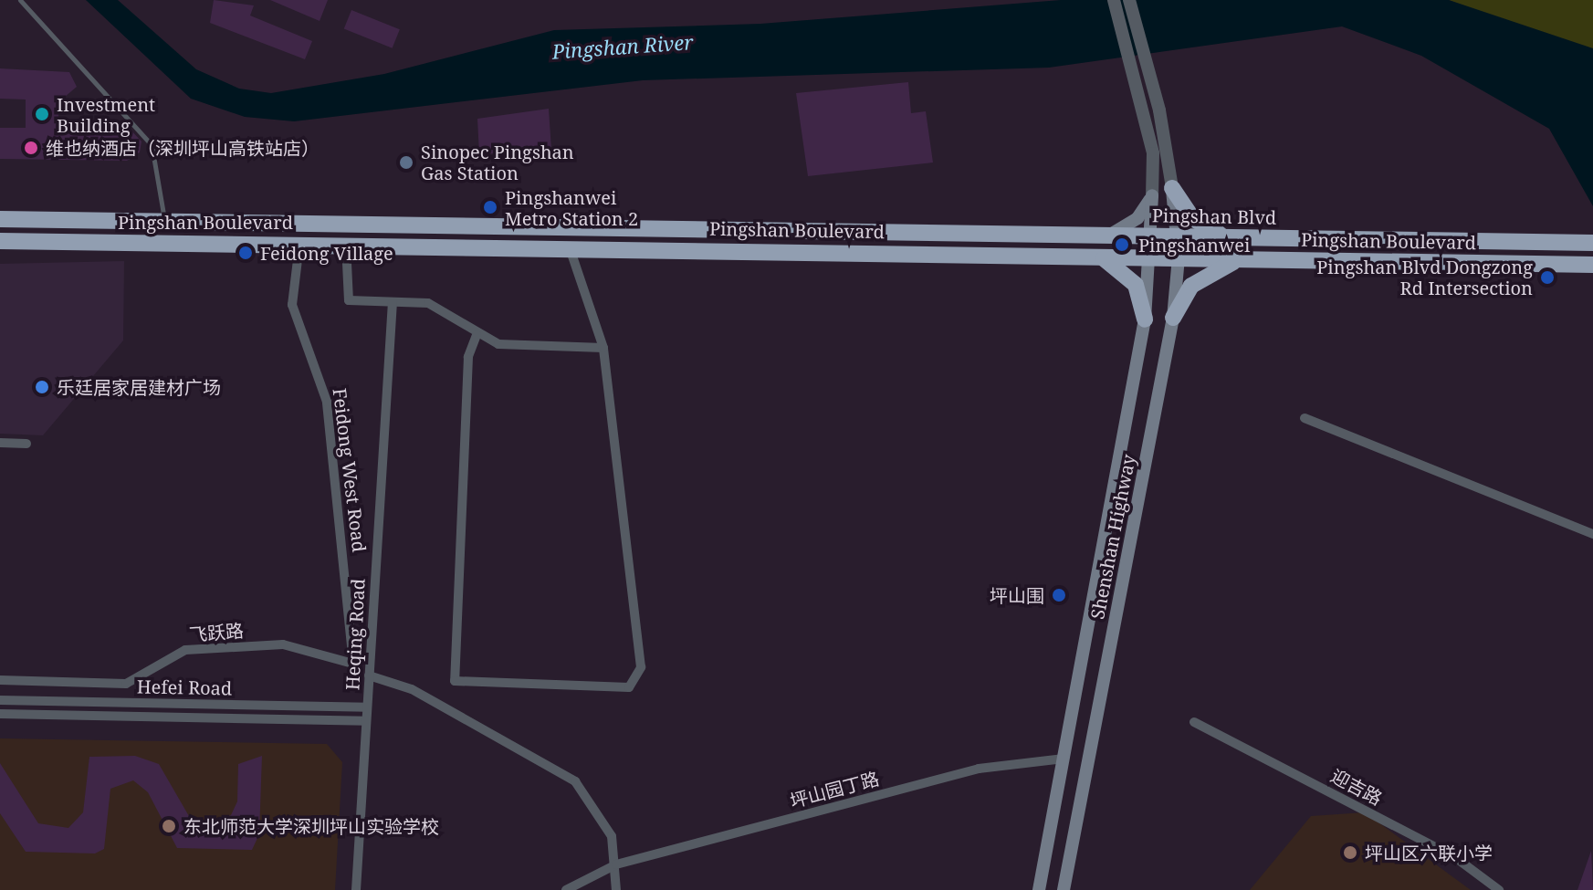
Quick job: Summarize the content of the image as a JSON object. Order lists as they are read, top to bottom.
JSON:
{
  "streets": {
    "highway": ["Pingshan Blvd", "Pingshan Boulevard"],
    "main road": ["Shenshan Highway"],
    "street": [
      "Feidong West Road",
      "飞跃路",
      "Heqing Road",
      "Hefei Road",
      "迎吉路",
      "坪山园丁路"
    ]
  },
  "crossings": [
    ["Pingshan Blvd", "Pingshan Boulevard"],
    ["Pingshan Blvd", "Shenshan Highway"],
    ["Pingshan Boulevard", "Feidong West Road"],
    ["Pingshan Boulevard", "Shenshan Highway"],
    ["Feidong West Road", "飞跃路"],
    ["Shenshan Highway", "坪山园丁路"],
    ["Heqing Road", "Hefei Road"]
  ],
  "water": ["Pingshan River"],
  "places": [
    "Investment Building",
    "维也纳酒店（深圳坪山高铁站店）",
    "Sinopec Pingshan Gas Station",
    "Pingshanwei Metro Station 2",
    "Pingshanwei",
    "Feidong Village",
    "Pingshan Blvd Dongzong Rd Intersection",
    "乐廷居家居建材广场",
    "坪山围",
    "东北师范大学深圳坪山实验学校",
    "坪山区六联小学"
  ]
}
